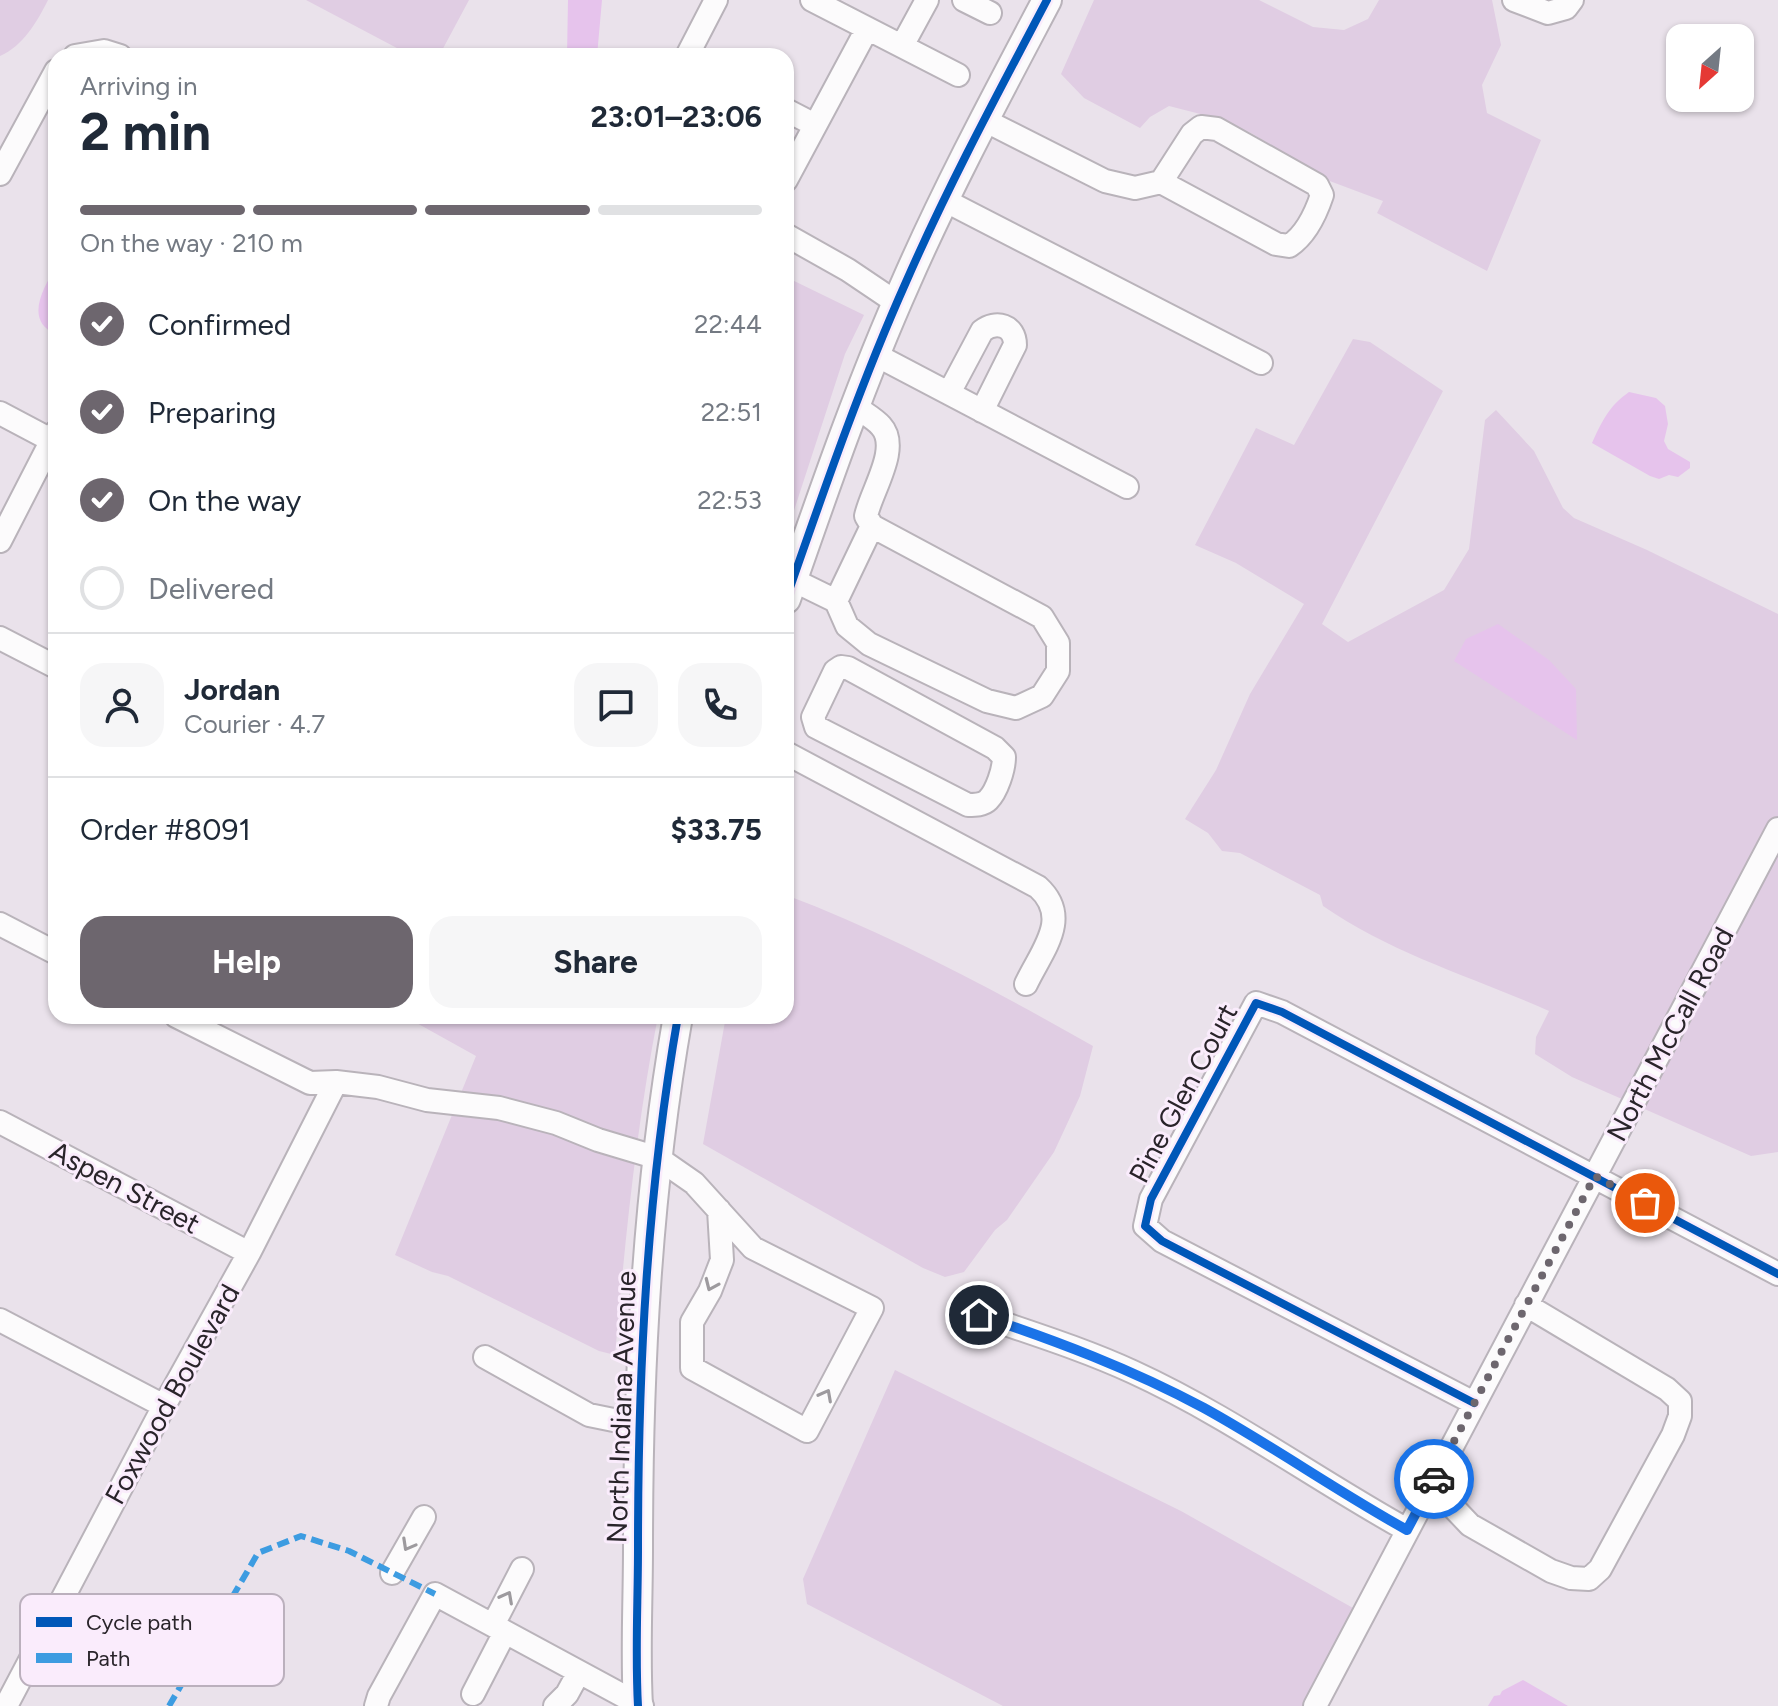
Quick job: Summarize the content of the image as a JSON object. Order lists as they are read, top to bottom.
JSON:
{
  "streets": {
    "main road": ["North Indiana Avenue"],
    "street": [
      "North McCall Road",
      "Pine Glen Court",
      "Aspen Street",
      "Foxwood Boulevard"
    ]
  },
  "crossings": [
    ["North McCall Road", "Pine Glen Court"],
    ["Aspen Street", "Foxwood Boulevard"]
  ],
  "legend": ["Cycle path", "Path"],
  "north": "bottom left",
  "page": {
    "heading": ["2 min", "Arriving in", "23:01–23:06"],
    "panel": [
      "Jordan",
      "Courier · 4.7",
      "Order #8091",
      "$33.75"
    ],
    "bar": "On the way · 210 m",
    "list": [
      ["Confirmed", "22:44"],
      ["Preparing", "22:51"],
      ["On the way", "22:53"],
      "Delivered"
    ],
    "buttons": ["Help", "Share"]
  }
}
